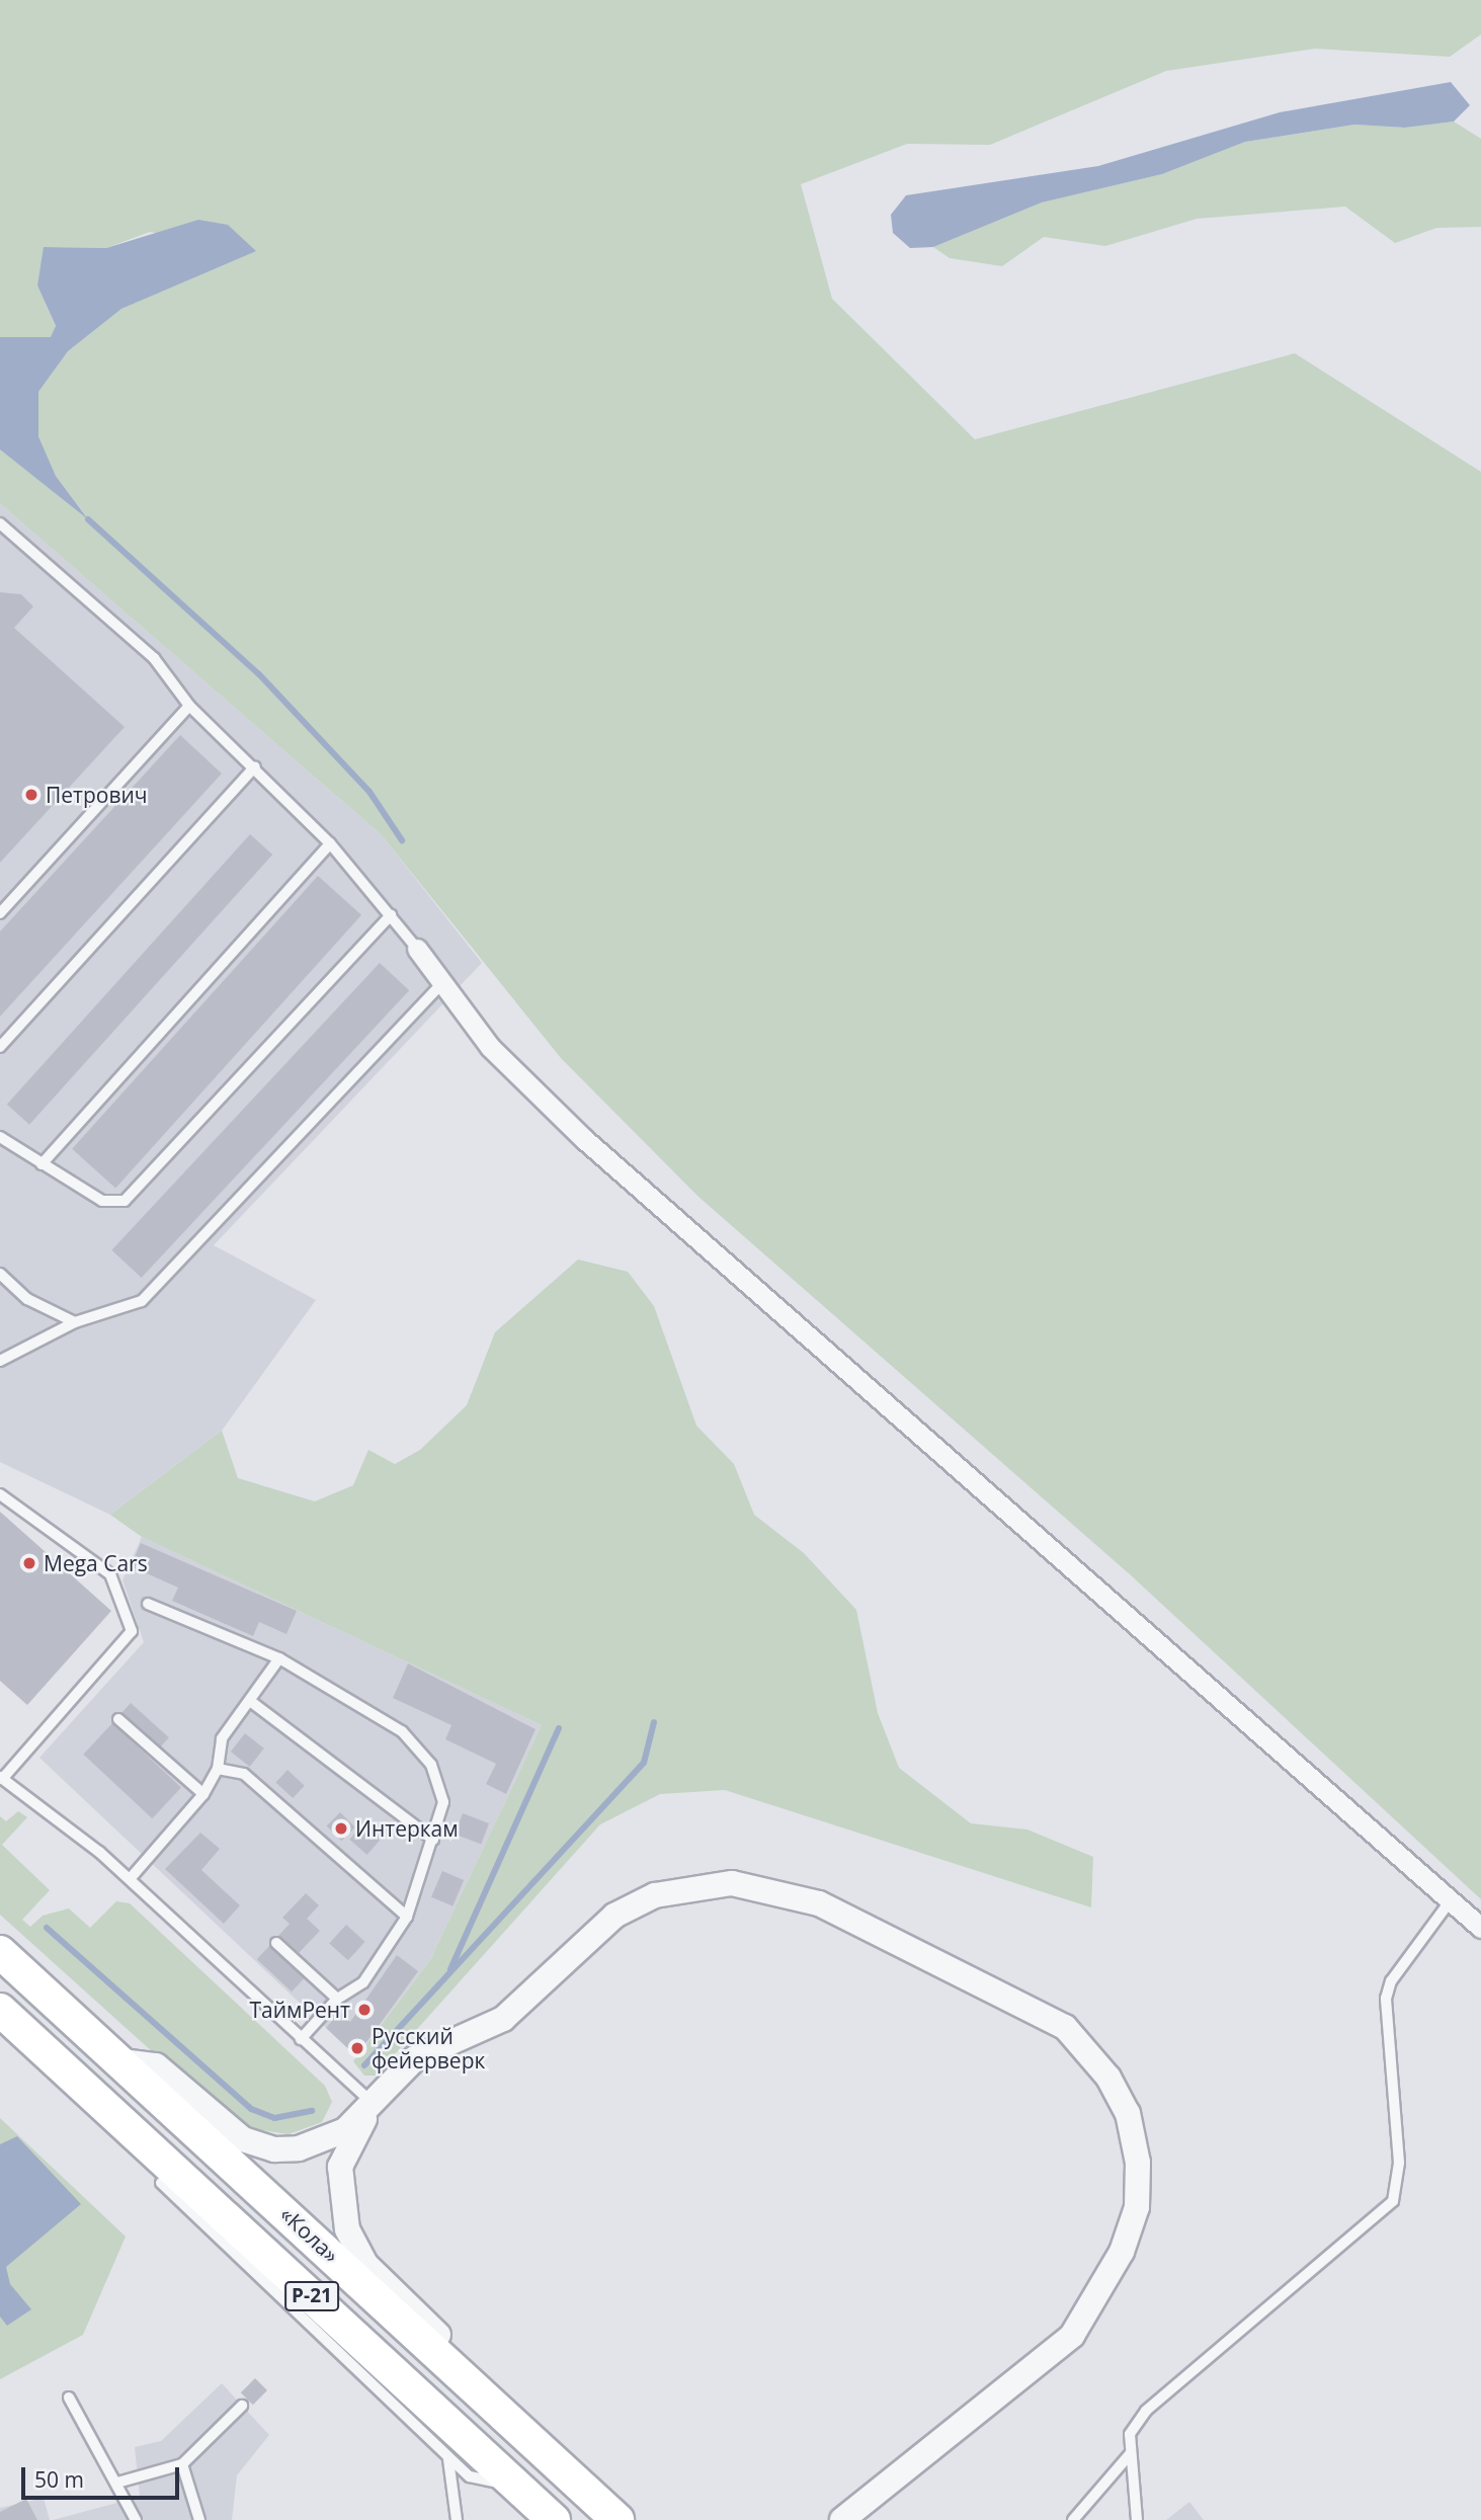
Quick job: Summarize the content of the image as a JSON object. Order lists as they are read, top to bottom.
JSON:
{
  "streets": {
    "main road": ["«Кола»", "Р-21"]
  },
  "places": [
    "Петрович",
    "Mega Cars",
    "Интеркам",
    "ТаймРент",
    "Русский фейерверк"
  ],
  "scale_bar": "50 m"
}
